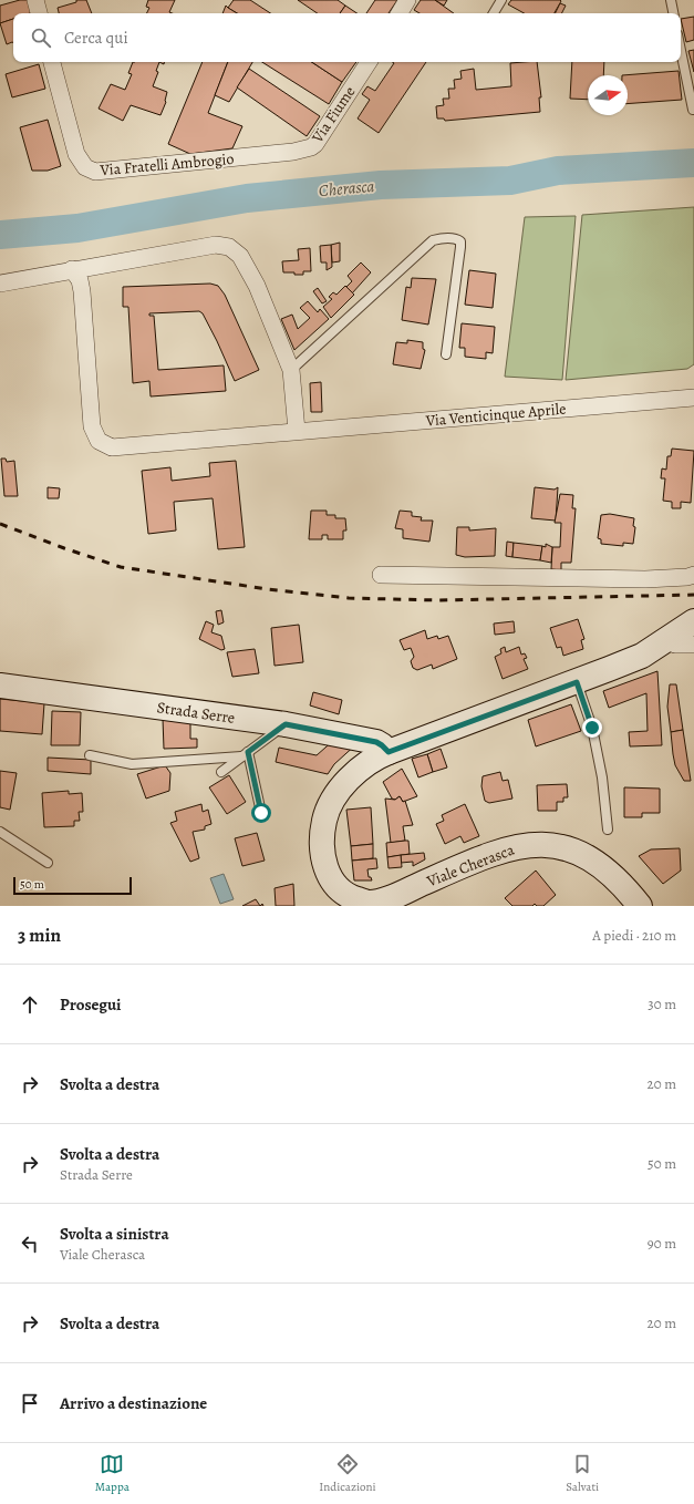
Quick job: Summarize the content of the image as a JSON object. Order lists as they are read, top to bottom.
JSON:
{
  "streets": {
    "main road": ["Strada Serre", "Viale Cherasca"],
    "street": ["Via Fiume", "Via Fratelli Ambrogio", "Via Venticinque Aprile"]
  },
  "crossings": [
    ["Via Fiume", "Via Fratelli Ambrogio"],
    ["Strada Serre", "Viale Cherasca"]
  ],
  "water": ["Cherasca"],
  "scale_bar": "50 m",
  "north": "right",
  "page": {
    "search": "Cerca qui",
    "scale": "50 m",
    "heading": ["3 min", "A piedi · 210 m"],
    "list": [
      ["Prosegui", "30 m"],
      ["Svolta a destra", "20 m"],
      ["Svolta a destra", "Strada Serre", "50 m"],
      ["Svolta a sinistra", "Viale Cherasca", "90 m"],
      ["Svolta a destra", "20 m"],
      "Arrivo a destinazione"
    ],
    "nav": ["Mappa", "Indicazioni", "Salvati"]
  }
}
